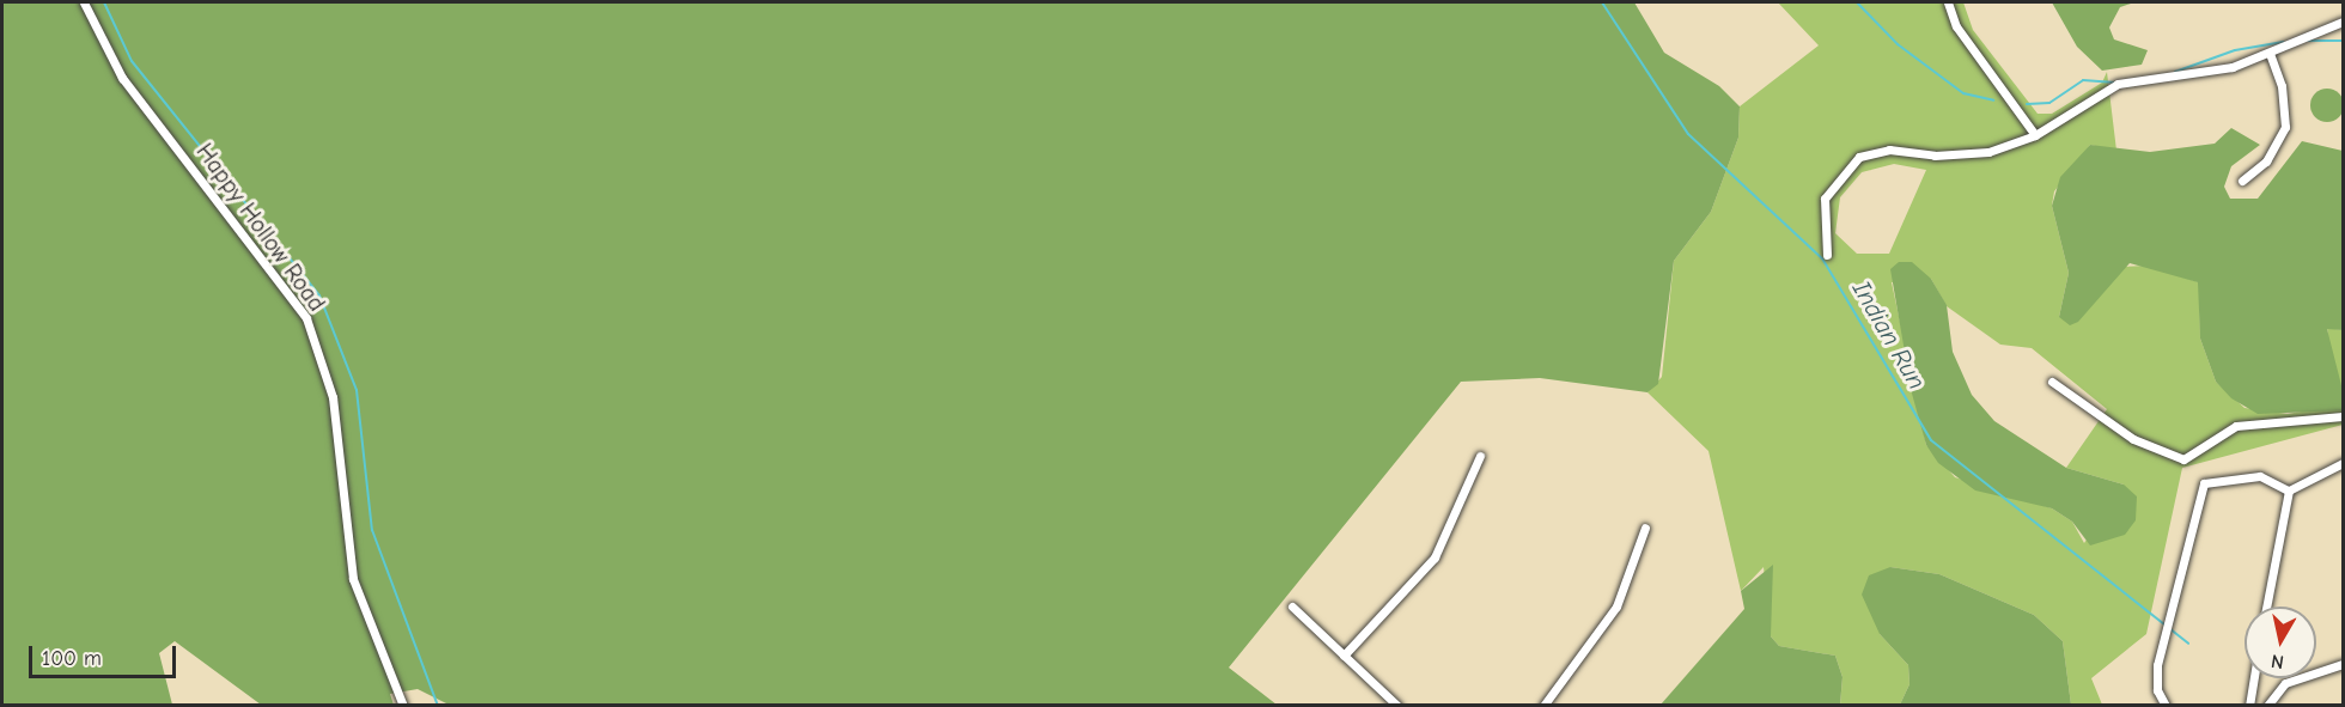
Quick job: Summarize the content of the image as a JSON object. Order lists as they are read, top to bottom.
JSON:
{
  "streets": {
    "street": ["Happy Hollow Road"]
  },
  "water": ["Indian Run"],
  "scale_bar": "100 m",
  "north": "bottom"
}
